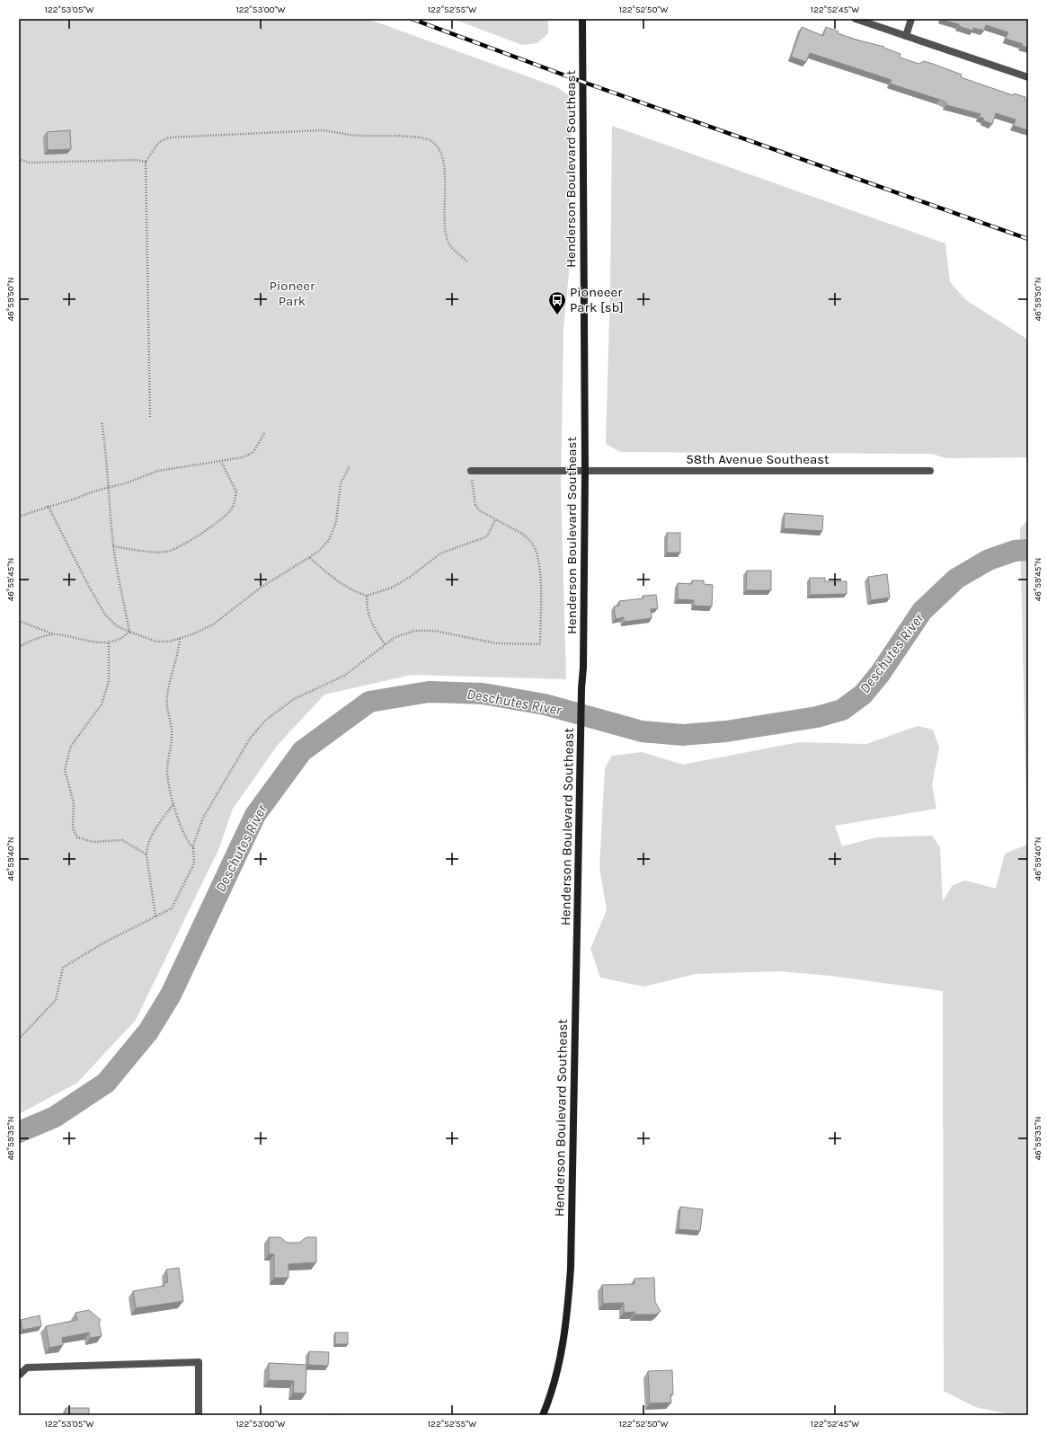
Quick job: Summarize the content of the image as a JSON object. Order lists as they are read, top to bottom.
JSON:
{
  "streets": {
    "street": ["Henderson Boulevard Southeast", "58th Avenue Southeast"]
  },
  "crossings": [
    ["Henderson Boulevard Southeast", "58th Avenue Southeast"]
  ],
  "water": ["Deschutes River"],
  "parks": ["Pioneer Park"],
  "places": {
    "bus stop": ["Pioneeer Park [sb]"]
  },
  "coordinates": [
    "122°53'05\"W",
    "122°53'00\"W",
    "122°52'55\"W",
    "122°52'50\"W",
    "122°52'45\"W",
    "46°59'50\"N",
    "46°59'45\"N",
    "46°59'40\"N",
    "46°59'35\"N"
  ]
}
